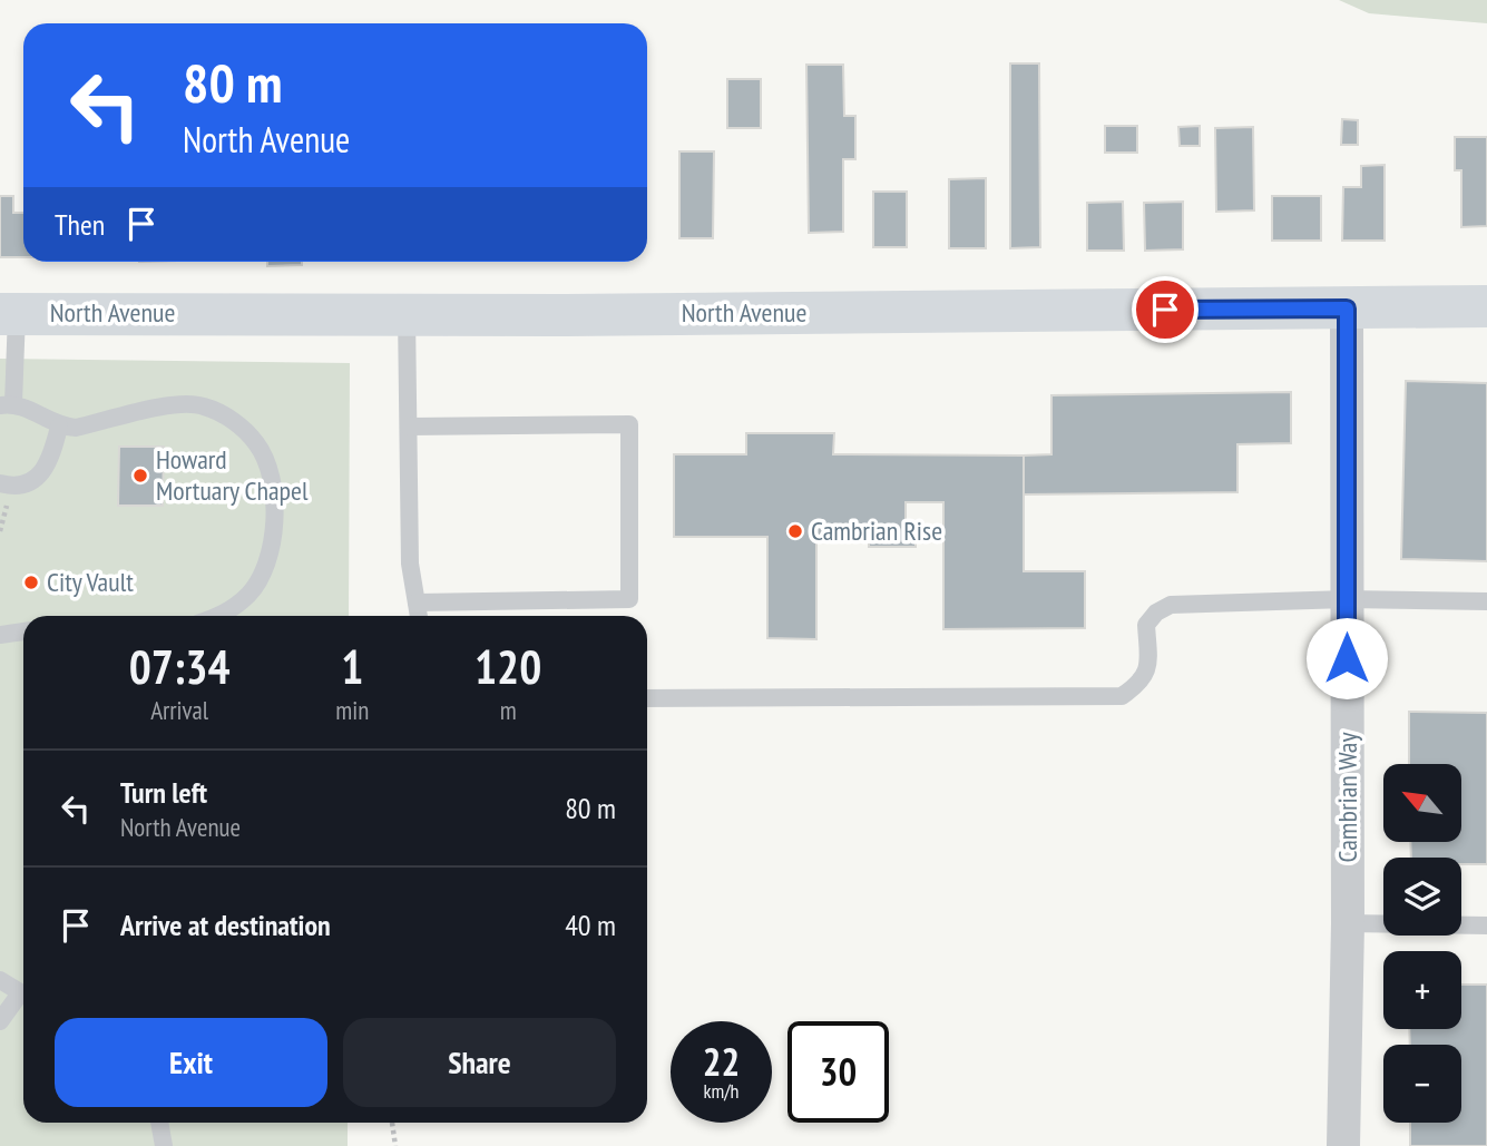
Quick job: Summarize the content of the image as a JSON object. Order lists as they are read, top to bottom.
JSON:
{
  "streets": {
    "main road": ["North Avenue"],
    "street": ["Cambrian Way"]
  },
  "crossings": [
    ["North Avenue", "Cambrian Way"]
  ],
  "places": ["Howard Mortuary Chapel", "Cambrian Rise", "City Vault"],
  "north": "top left",
  "page": {
    "turn": ["80 m", "North Avenue"],
    "then": "Then",
    "eta": [
      "07:34",
      "Arrival",
      "1",
      "min",
      "120",
      "m"
    ],
    "list": [
      {
        "name": "Turn left",
        "note": "North Avenue",
        "value": "80 m"
      },
      {
        "name": "Arrive at destination",
        "value": "40 m"
      }
    ],
    "map_buttons": ["+", "−"],
    "buttons": ["Exit", "Share"],
    "speed": "22 km/h",
    "limit": "30"
  }
}
